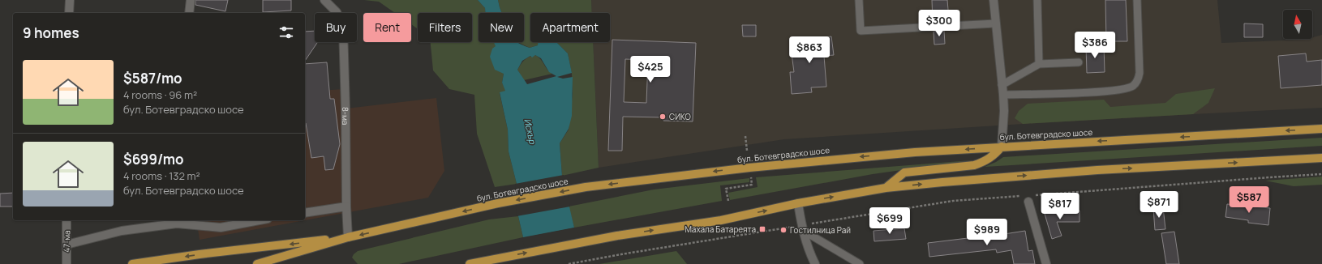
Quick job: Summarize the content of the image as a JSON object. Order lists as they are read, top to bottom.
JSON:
{
  "streets": {
    "main road": ["бул. Ботевградско шосе"],
    "street": ["8-ма", "47-ма"]
  },
  "crossings": [
    ["8-ма", "бул. Ботевградско шосе"]
  ],
  "water": ["Искър"],
  "places": {
    "other": ["СИКО", "Гостилница Рай"],
    "transit": ["Махала Батареята"]
  },
  "north": "top",
  "page": {
    "price": [
      "$300",
      "$386",
      "$863",
      "$425",
      "$587",
      "$871",
      "$817",
      "$699",
      "$989"
    ],
    "chip": [
      "Buy",
      "Rent",
      "Filters",
      "New",
      "Apartment"
    ],
    "heading": "9 homes",
    "list": [
      {
        "name": "$587/mo",
        "note": "4 rooms · 96 m² · бул. Ботевградско шосе"
      },
      {
        "name": "$699/mo",
        "note": "4 rooms · 132 m² · бул. Ботевградско шосе"
      }
    ]
  }
}
